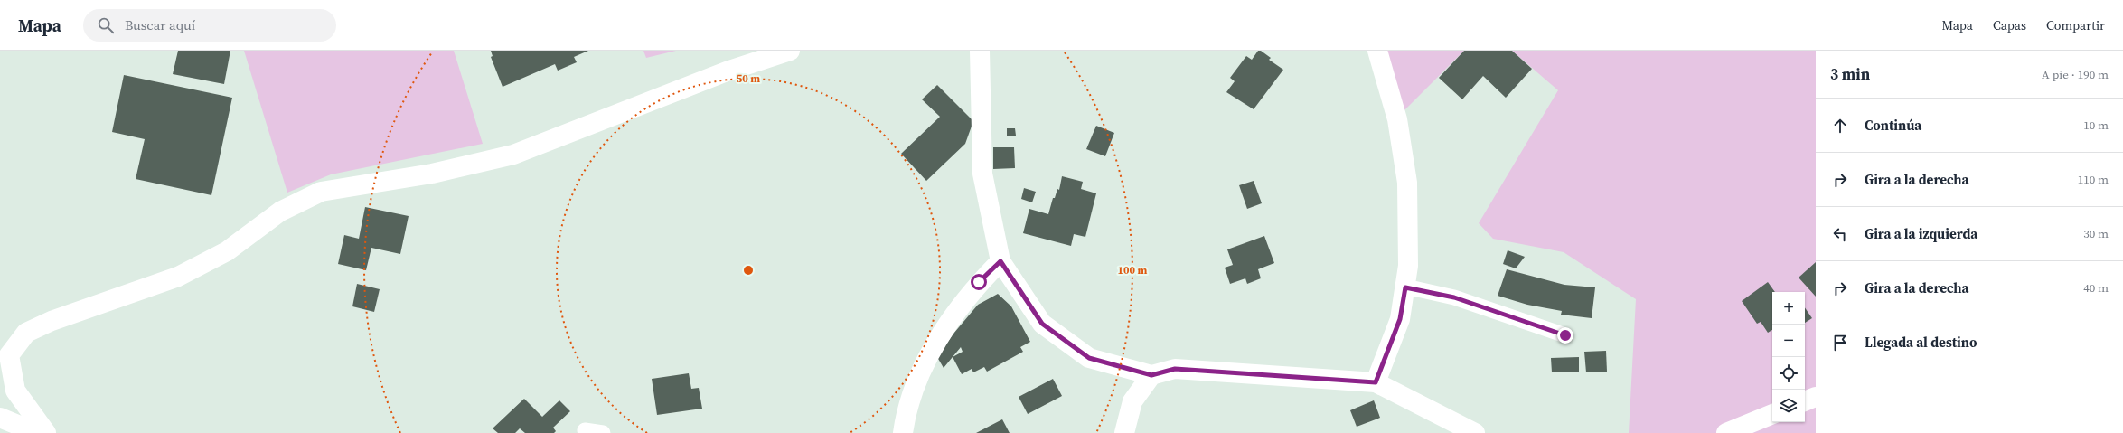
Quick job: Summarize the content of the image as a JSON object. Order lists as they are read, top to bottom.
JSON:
{
  "page": {
    "header": "Mapa",
    "search": "Buscar aquí",
    "nav": ["Mapa", "Capas", "Compartir"],
    "heading": ["3 min", "A pie · 190 m"],
    "list": [
      ["Continúa", "10 m"],
      ["Gira a la derecha", "110 m"],
      ["Gira a la izquierda", "30 m"],
      ["Gira a la derecha", "40 m"],
      "Llegada al destino"
    ],
    "map_buttons": ["+", "−"]
  },
  "rings": ["50 m", "100 m"]
}
